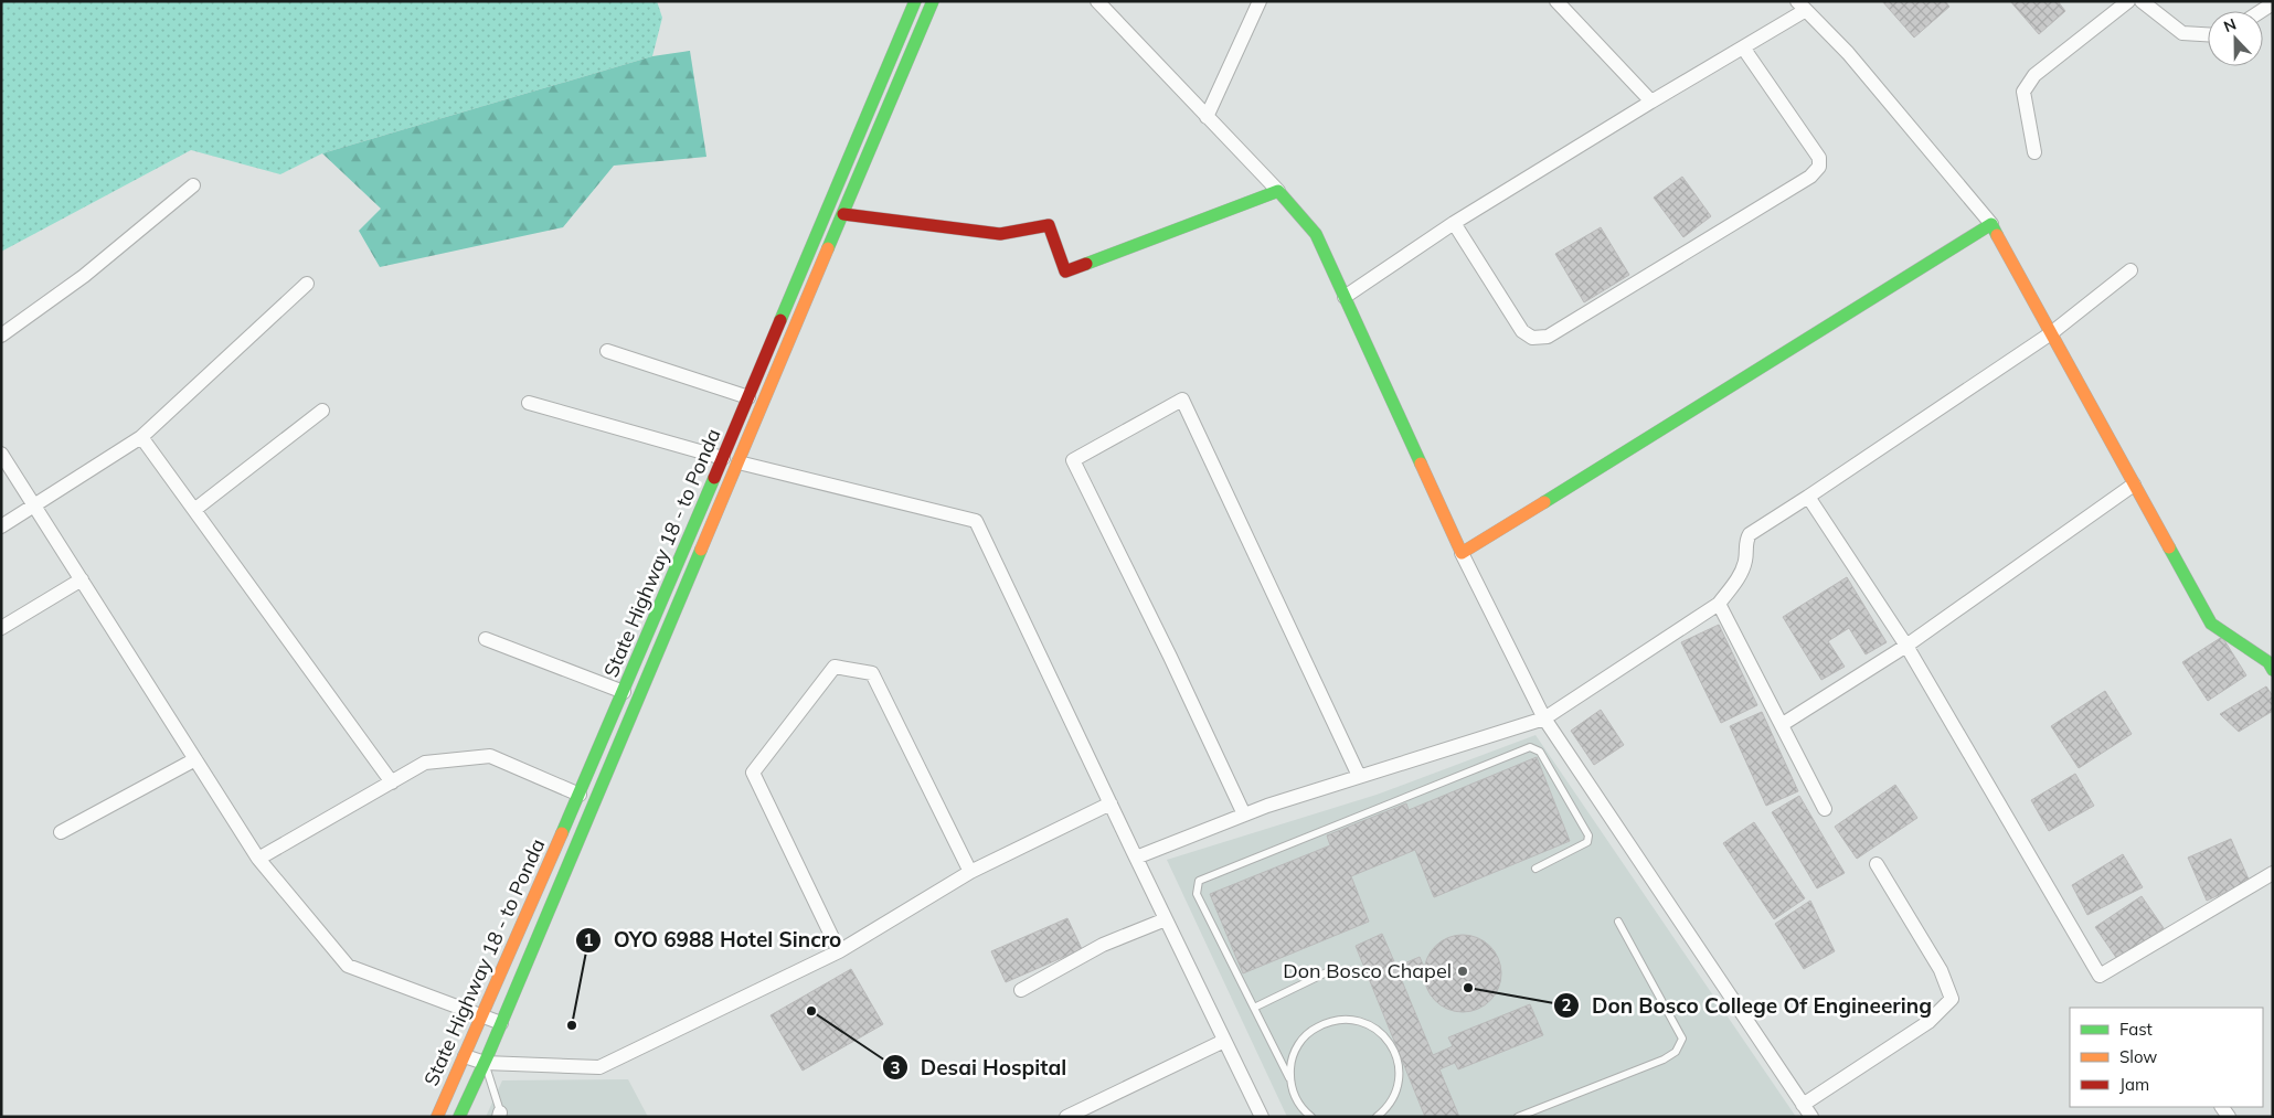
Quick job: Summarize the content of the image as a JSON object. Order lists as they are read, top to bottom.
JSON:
{
  "streets": {
    "main road": ["State Highway 18 - to Ponda"]
  },
  "places": [
    "Don Bosco Chapel",
    "Don Bosco College Of Engineering",
    "Desai Hospital",
    "OYO 6988 Hotel Sincro"
  ],
  "legend": ["Fast", "Slow", "Jam"],
  "north": "top"
}
